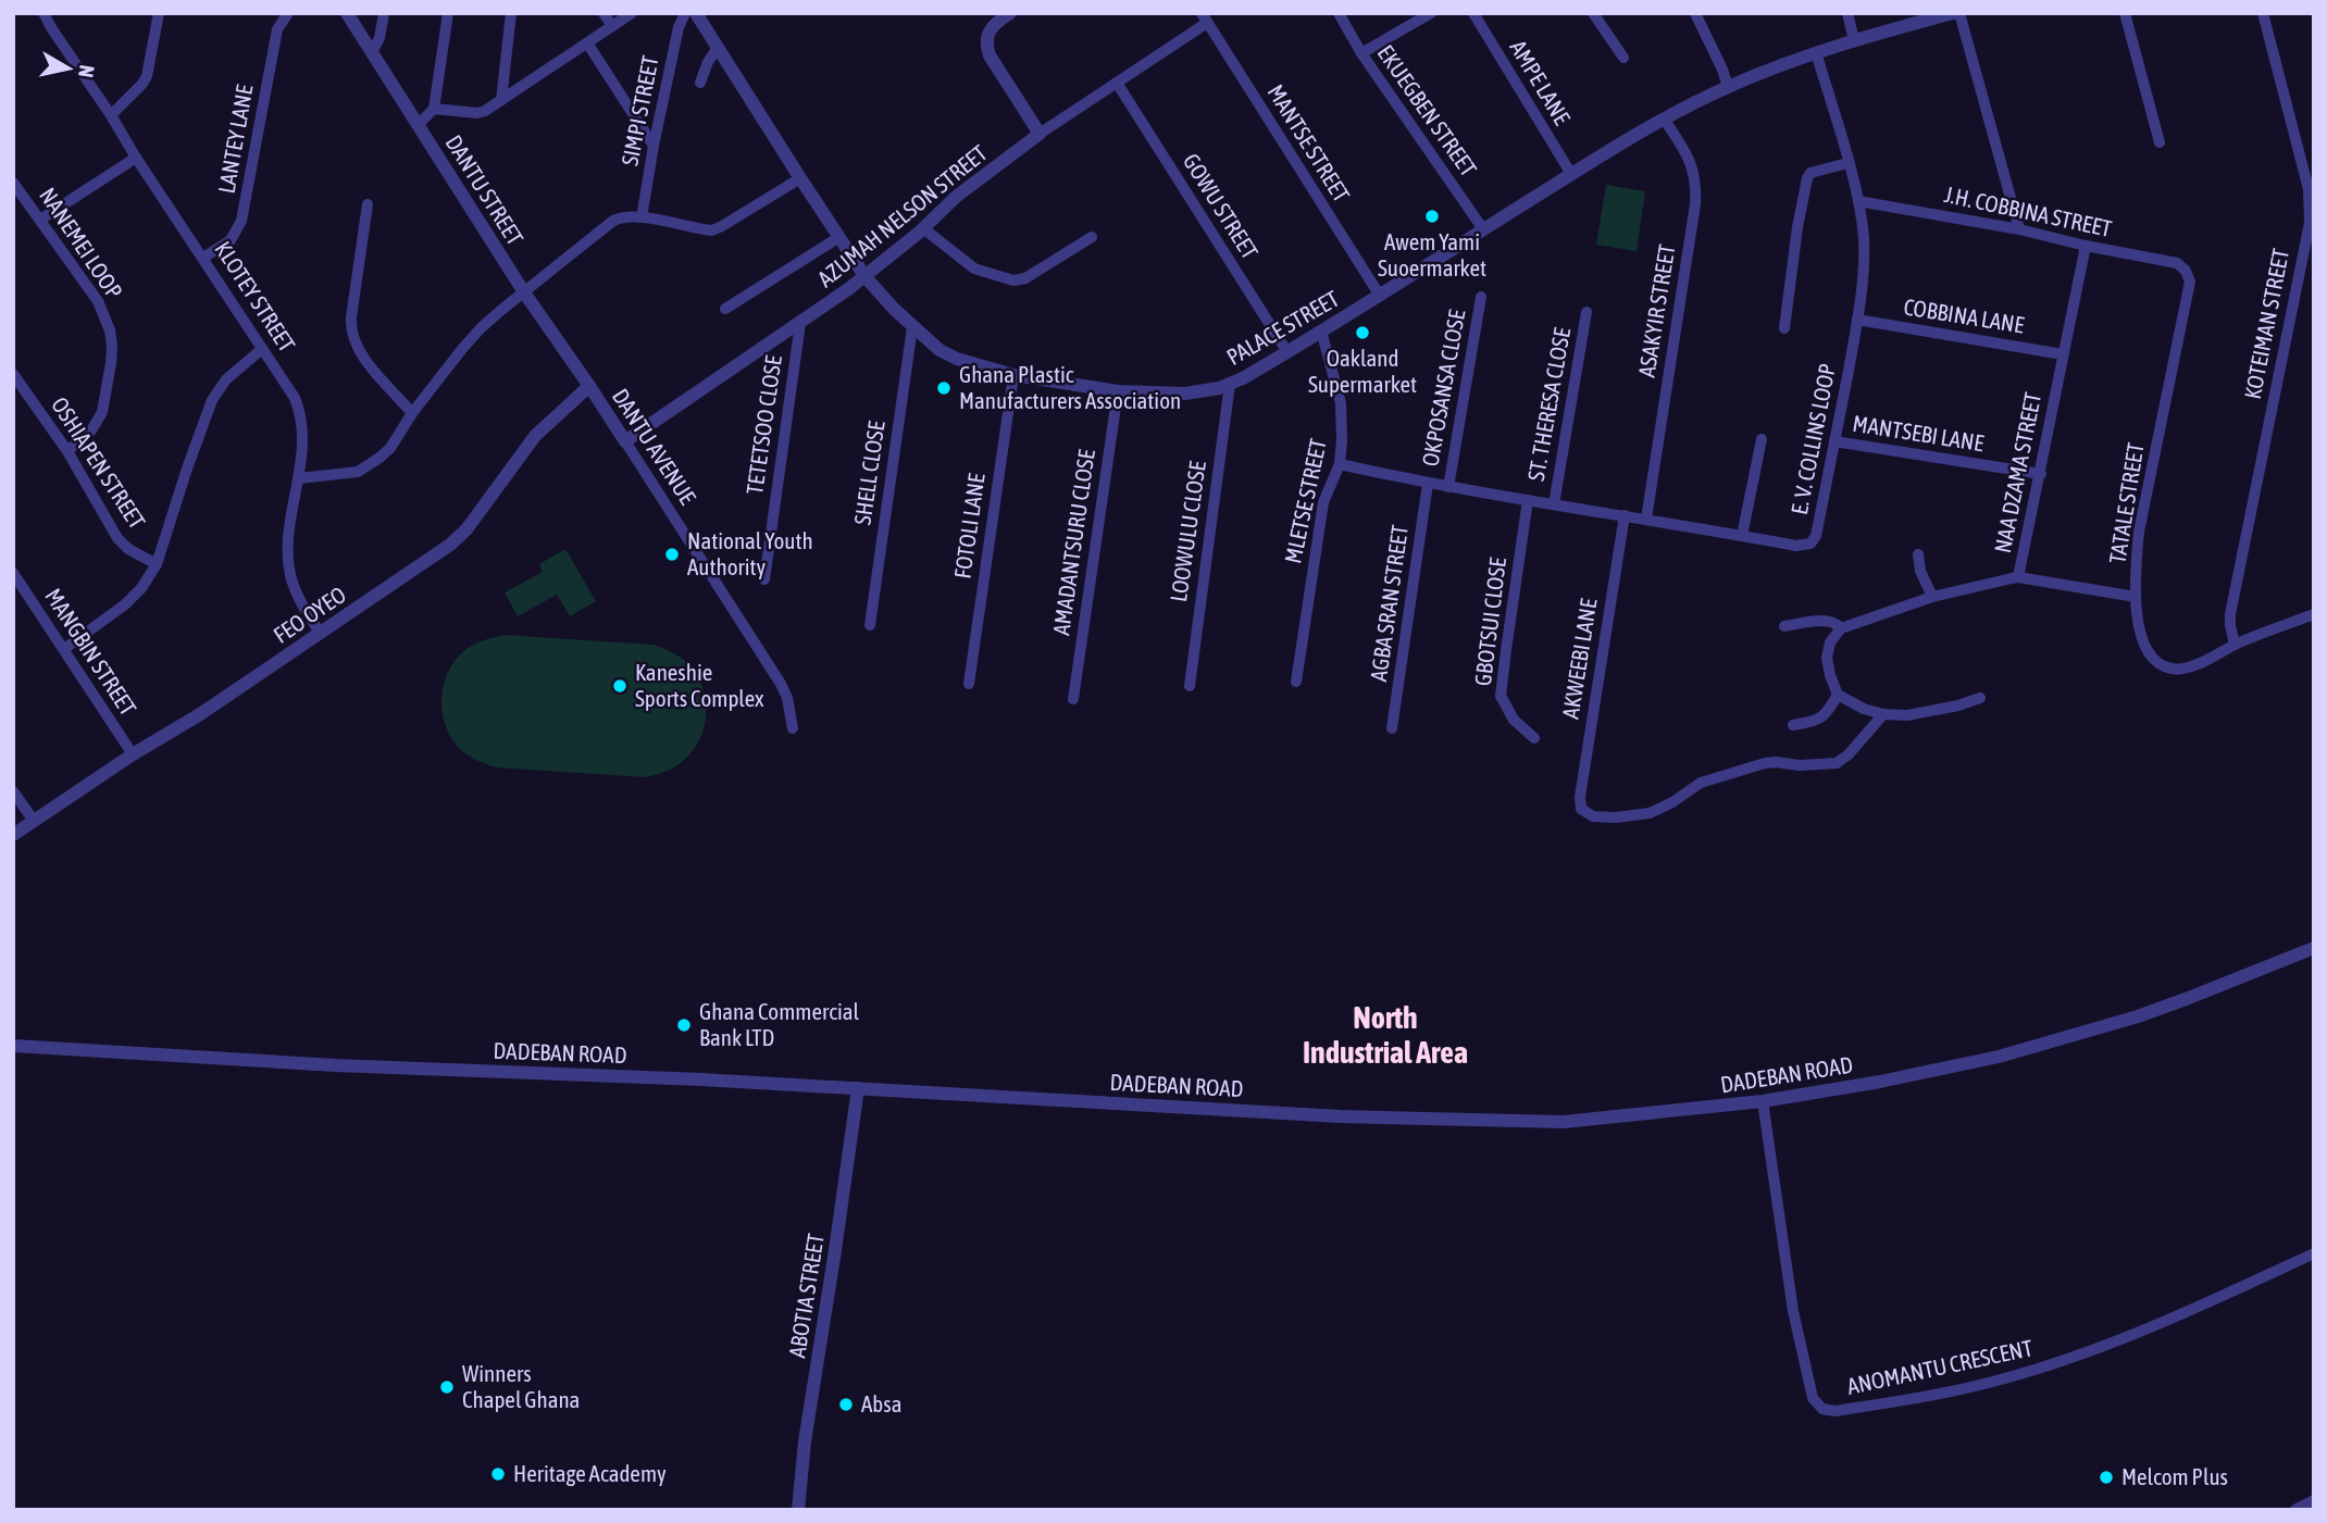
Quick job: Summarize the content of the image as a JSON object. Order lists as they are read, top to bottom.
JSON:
{
  "streets": {
    "street": [
      "AMPE LANE",
      "SIMPI STREET",
      "EKUEGBEN STREET",
      "LANTEY LANE",
      "MANTSE STREET",
      "DANTU STREET",
      "GOWU STREET",
      "J.H. COBBINA STREET",
      "AZUMAH NELSON STREET",
      "NANEMEI LOOP",
      "KLOTEY STREET",
      "ASAKYIR STREET",
      "COBBINA LANE",
      "KOTEIMAN STREET",
      "PALACE STREET",
      "OKPOSANSA CLOSE",
      "ST. THERESA CLOSE",
      "TETETSOO CLOSE",
      "MANTSEBI LANE",
      "E. V. COLLINS LOOP",
      "DANTU AVENUE",
      "OSHIAPEN STREET",
      "SHELL CLOSE",
      "NAA DZAMA STREET",
      "MLETSE STREET",
      "TATALE STREET",
      "FOTOLI LANE",
      "LOOWULU CLOSE",
      "AMADANTSURU CLOSE",
      "AGBA SRAN STREET",
      "FEO OYEO",
      "GBOTSUI CLOSE",
      "MANGBIN STREET",
      "AKWEEBI LANE",
      "DADEBAN ROAD",
      "ABOTIA STREET",
      "ANOMANTU CRESCENT"
    ]
  },
  "crossings": [
    ["AMPE LANE", "PALACE STREET"],
    ["EKUEGBEN STREET", "PALACE STREET"],
    ["LANTEY LANE", "KLOTEY STREET"],
    ["MANTSE STREET", "AZUMAH NELSON STREET"],
    ["MANTSE STREET", "PALACE STREET"],
    ["DANTU STREET", "DANTU AVENUE"],
    ["DANTU STREET", "FEO OYEO"],
    ["GOWU STREET", "AZUMAH NELSON STREET"],
    ["GOWU STREET", "PALACE STREET"],
    ["J.H. COBBINA STREET", "E. V. COLLINS LOOP"],
    ["J.H. COBBINA STREET", "NAA DZAMA STREET"],
    ["J.H. COBBINA STREET", "TATALE STREET"],
    ["AZUMAH NELSON STREET", "PALACE STREET"],
    ["AZUMAH NELSON STREET", "TETETSOO CLOSE"],
    ["AZUMAH NELSON STREET", "DANTU AVENUE"],
    ["NANEMEI LOOP", "OSHIAPEN STREET"],
    ["KLOTEY STREET", "FEO OYEO"],
    ["ASAKYIR STREET", "PALACE STREET"],
    ["ASAKYIR STREET", "E. V. COLLINS LOOP"],
    ["COBBINA LANE", "E. V. COLLINS LOOP"],
    ["COBBINA LANE", "NAA DZAMA STREET"],
    ["KOTEIMAN STREET", "TATALE STREET"],
    ["PALACE STREET", "E. V. COLLINS LOOP"],
    ["PALACE STREET", "SHELL CLOSE"],
    ["PALACE STREET", "MLETSE STREET"],
    ["PALACE STREET", "FOTOLI LANE"],
    ["PALACE STREET", "LOOWULU CLOSE"],
    ["PALACE STREET", "AMADANTSURU CLOSE"],
    ["OKPOSANSA CLOSE", "E. V. COLLINS LOOP"],
    ["ST. THERESA CLOSE", "E. V. COLLINS LOOP"],
    ["MANTSEBI LANE", "E. V. COLLINS LOOP"],
    ["MANTSEBI LANE", "NAA DZAMA STREET"],
    ["E. V. COLLINS LOOP", "MLETSE STREET"],
    ["E. V. COLLINS LOOP", "AGBA SRAN STREET"],
    ["E. V. COLLINS LOOP", "GBOTSUI CLOSE"],
    ["E. V. COLLINS LOOP", "AKWEEBI LANE"],
    ["DANTU AVENUE", "FEO OYEO"],
    ["FEO OYEO", "MANGBIN STREET"],
    ["DADEBAN ROAD", "ABOTIA STREET"],
    ["DADEBAN ROAD", "ANOMANTU CRESCENT"]
  ],
  "districts": ["North Industrial Area"],
  "places": [
    "Awem Yami Suoermarket",
    "Oakland Supermarket",
    "Ghana Plastic Manufacturers Association",
    "National Youth Authority",
    "Kaneshie Sports Complex",
    "Ghana Commercial Bank LTD",
    "Winners Chapel Ghana",
    "Absa",
    "Heritage Academy",
    "Melcom Plus"
  ],
  "north": "right"
}
